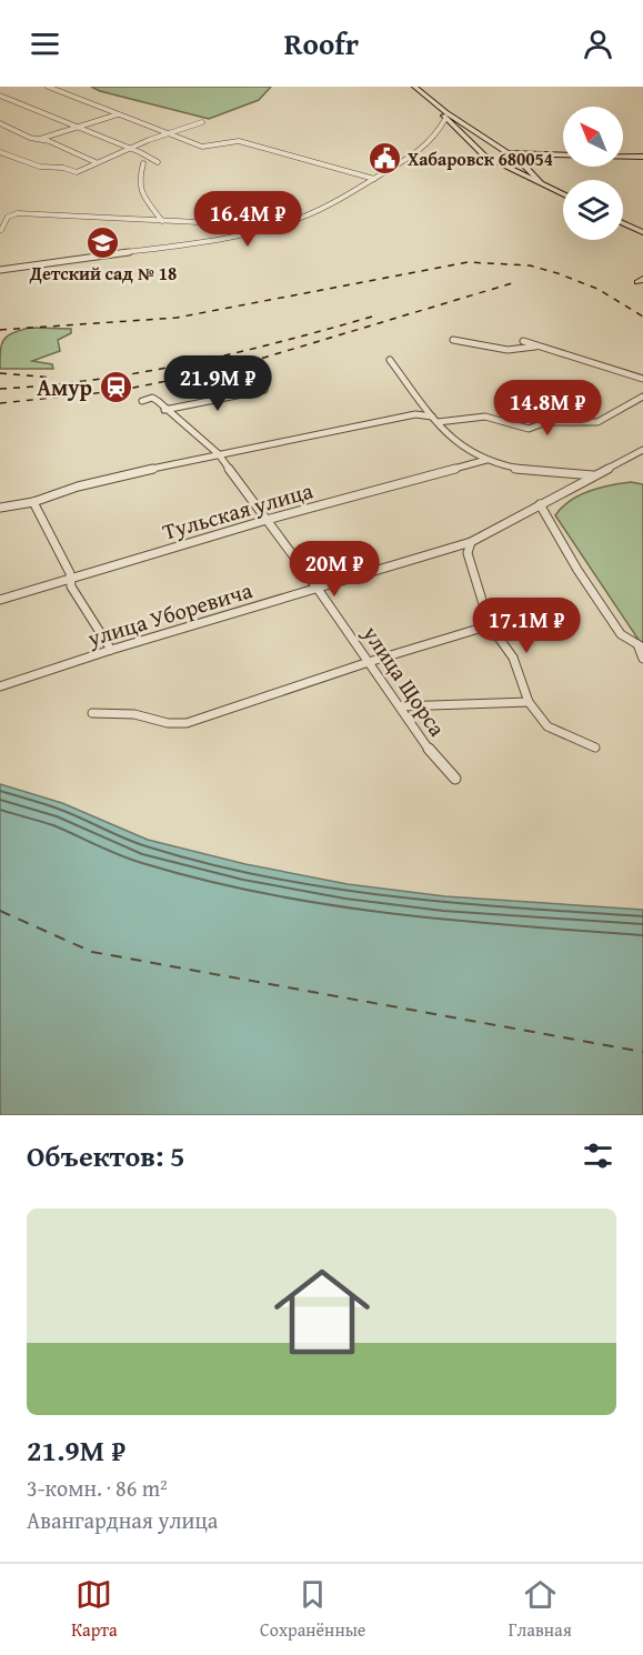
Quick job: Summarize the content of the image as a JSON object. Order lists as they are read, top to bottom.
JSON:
{
  "streets": {
    "street": ["Тульская улица", "улица Уборевича", "улица Щорса"]
  },
  "crossings": [
    ["Тульская улица", "улица Щорса"],
    ["улица Уборевича", "улица Щорса"]
  ],
  "places": {
    "public building": ["Хабаровск 680054"],
    "school or university": ["Детский сад № 18"],
    "station": ["Амур"]
  },
  "north": "top left",
  "page": {
    "header": "Roofr",
    "price": [
      "16.4M ₽",
      "21.9M ₽",
      "14.8M ₽",
      "20M ₽",
      "17.1M ₽"
    ],
    "heading": "Объектов: 5",
    "list": [
      {
        "name": "21.9M ₽",
        "note": "3-комн. · 86 m² · Авангардная улица"
      }
    ],
    "tabs": ["Карта", "Сохранённые", "Главная"]
  }
}
